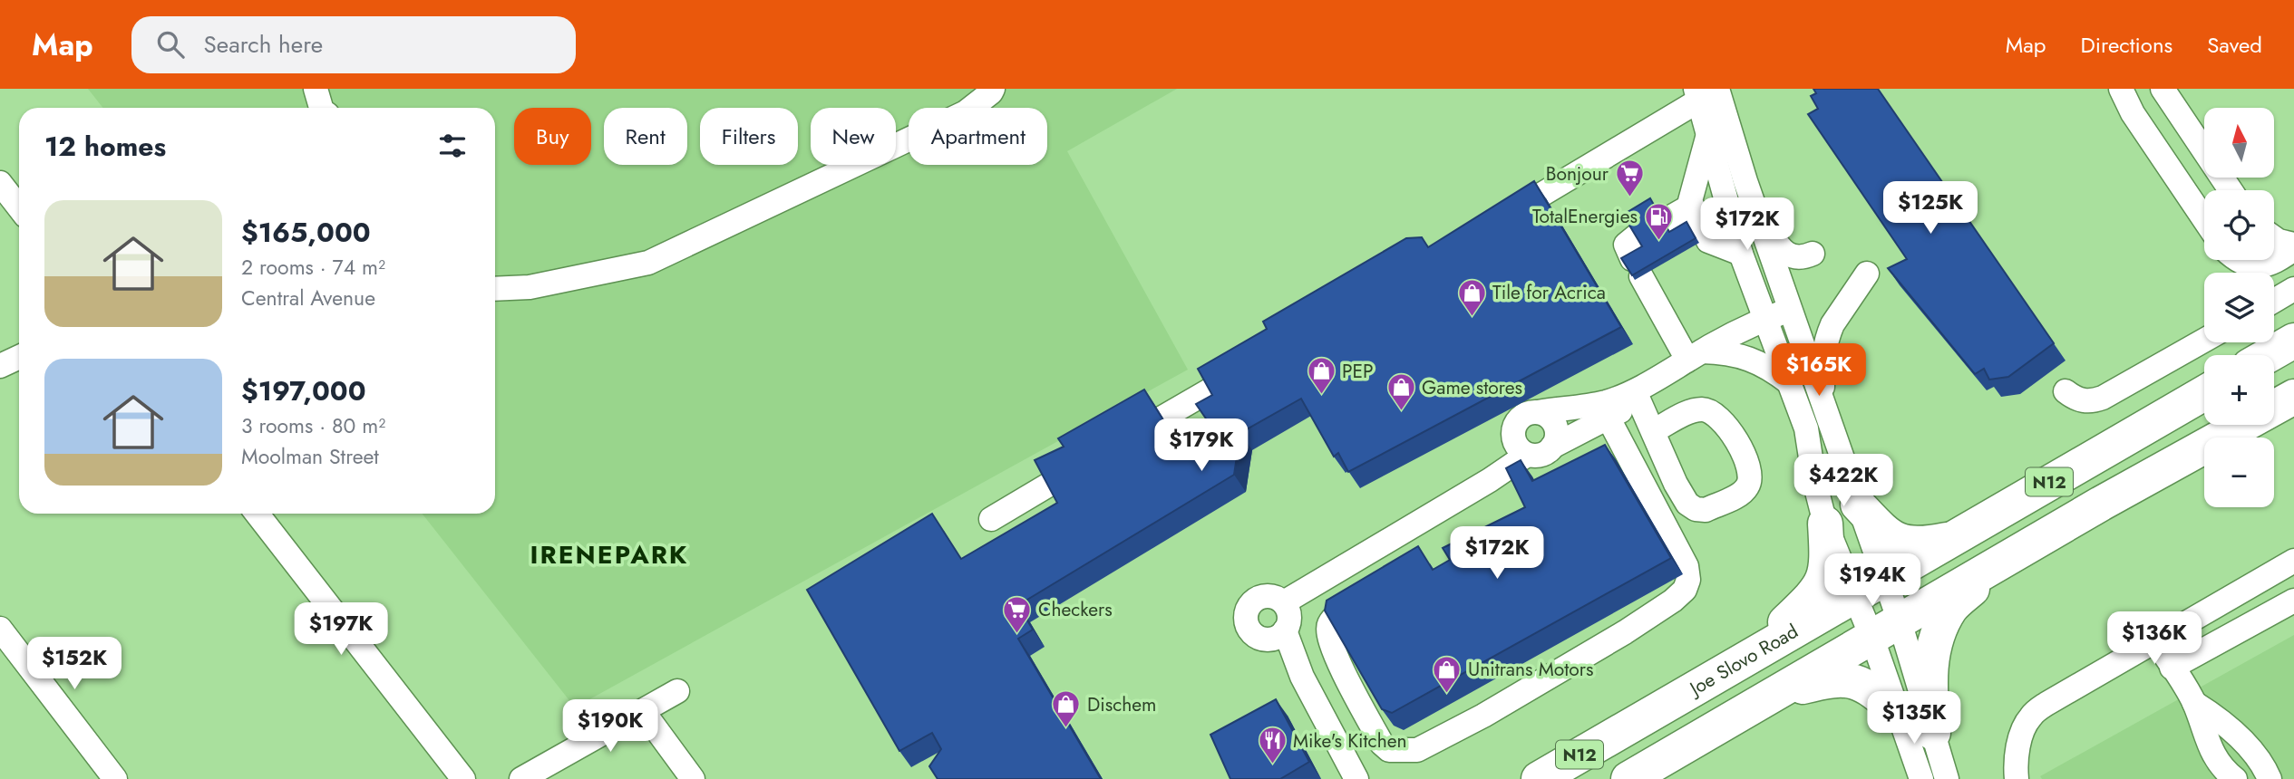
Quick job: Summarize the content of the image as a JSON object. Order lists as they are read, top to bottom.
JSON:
{
  "streets": {
    "highway": ["N12", "Joe Slovo Road"]
  },
  "districts": ["IRENEPARK"],
  "places": {
    "supermarket": ["Bonjour", "Checkers"],
    "fuel station": ["TotalEnergies"],
    "shop": [
      "Tile for Acrica",
      "PEP",
      "Game stores",
      "Unitrans Motors",
      "Dischem"
    ],
    "restaurant": ["Mike's Kitchen"]
  },
  "north": "top",
  "page": {
    "header": "Map",
    "search": "Search here",
    "nav": ["Map", "Directions", "Saved"],
    "map_buttons": ["+", "−"],
    "chip": [
      "Buy",
      "Rent",
      "Filters",
      "New",
      "Apartment"
    ],
    "heading": "12 homes",
    "price": [
      "$125K",
      "$172K",
      "$165K",
      "$179K",
      "$422K",
      "$172K",
      "$194K",
      "$197K",
      "$136K",
      "$152K",
      "$135K",
      "$190K"
    ],
    "list": [
      {
        "name": "$165,000",
        "note": "2 rooms · 74 m² · Central Avenue"
      },
      {
        "name": "$197,000",
        "note": "3 rooms · 80 m² · Moolman Street"
      }
    ]
  }
}
